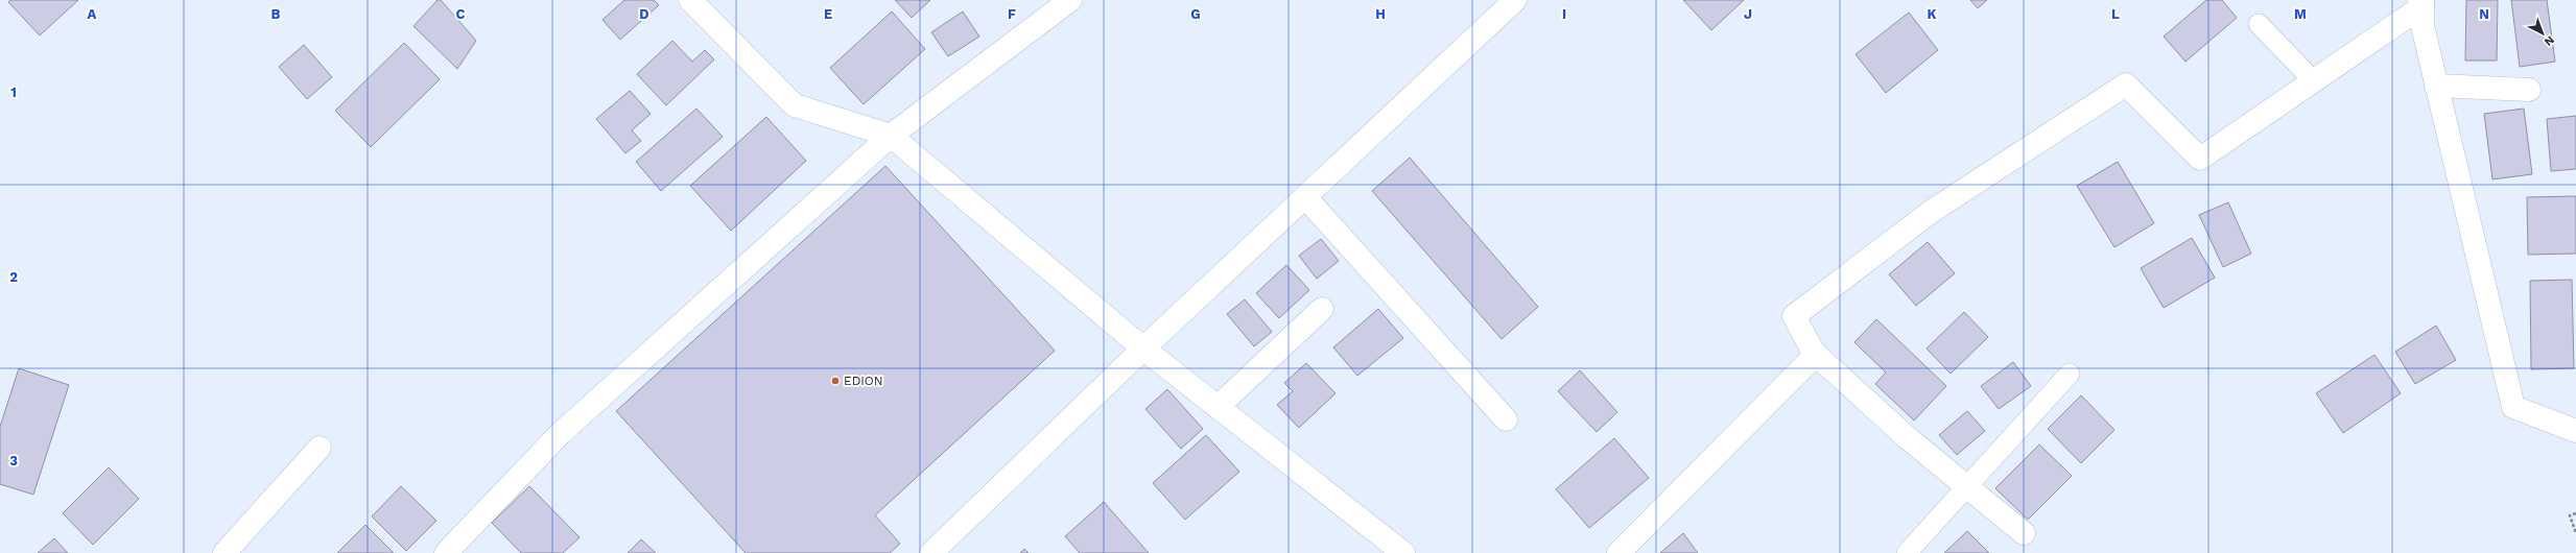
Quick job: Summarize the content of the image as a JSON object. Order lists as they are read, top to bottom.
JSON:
{
  "places": ["EDION"],
  "north": "bottom right",
  "grid": {
    "columns": [
      "A",
      "B",
      "C",
      "D",
      "E",
      "F",
      "G",
      "H",
      "I",
      "J",
      "K",
      "L",
      "M",
      "N"
    ],
    "rows": ["1", "2", "3"]
  }
}
